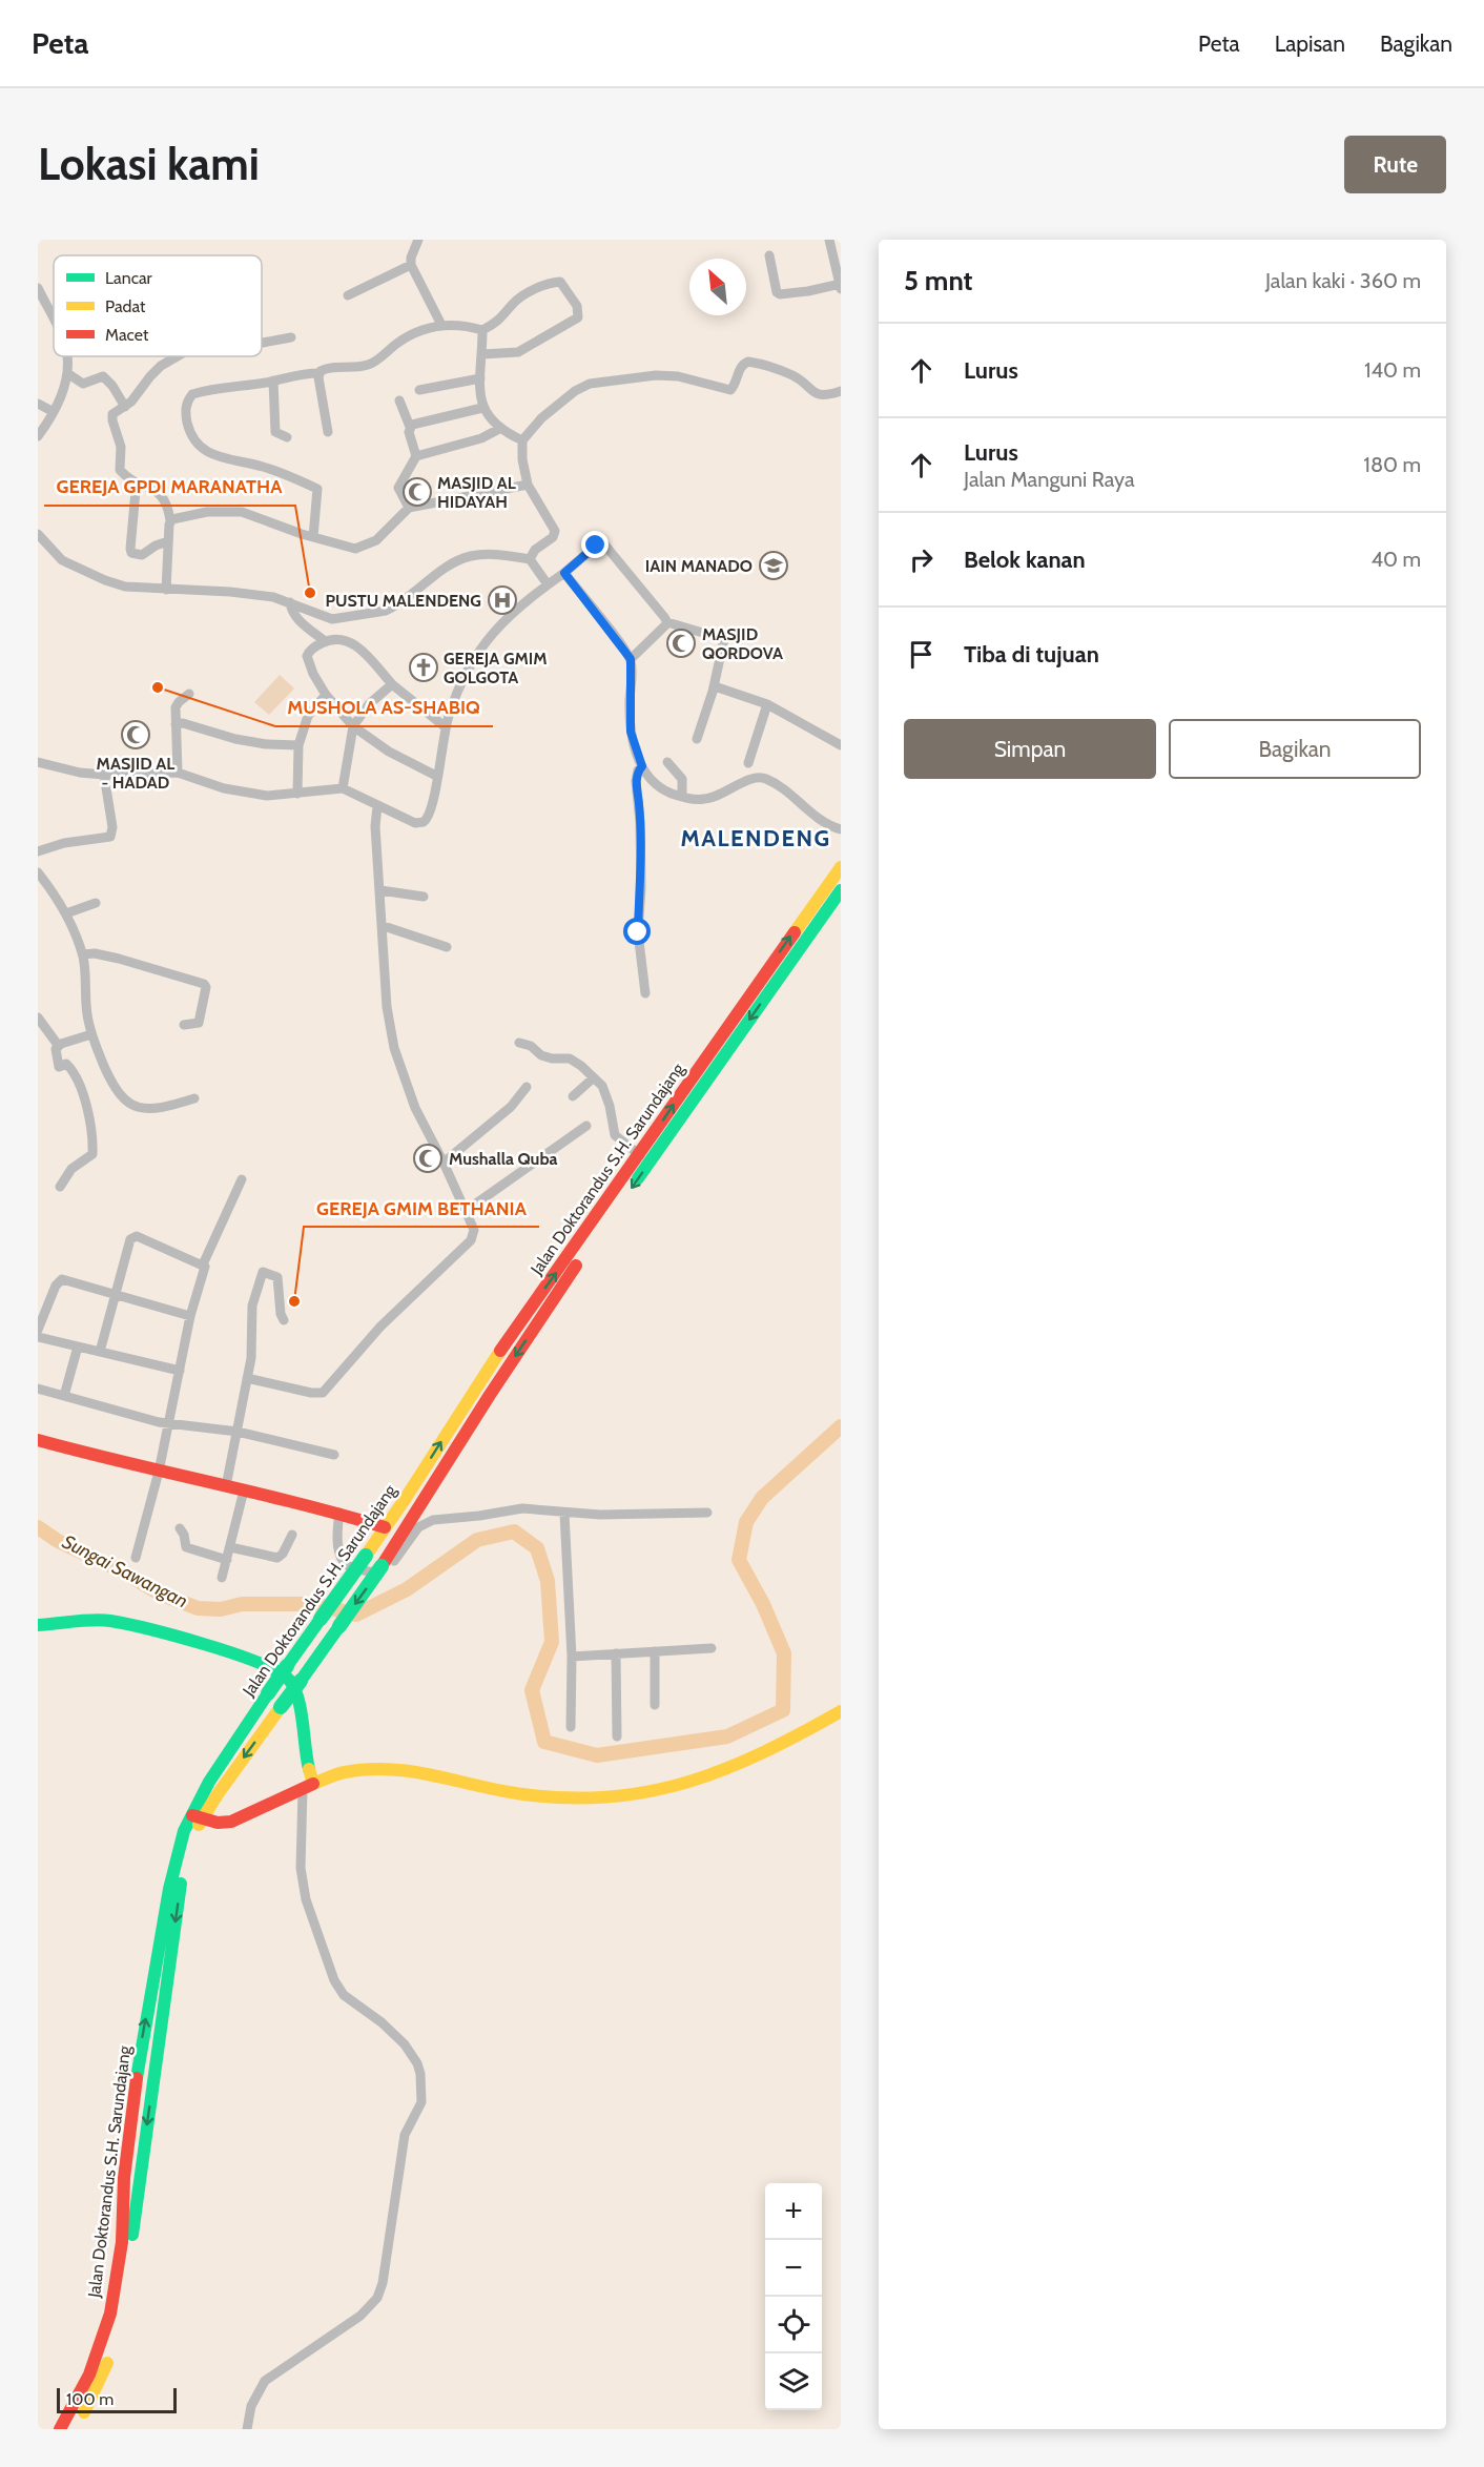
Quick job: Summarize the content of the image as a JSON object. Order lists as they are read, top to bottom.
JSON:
{
  "streets": {
    "main road": ["Jalan Doktorandus S.H. Sarundajang"]
  },
  "districts": ["MALENDENG"],
  "water": ["Sungai Sawangan"],
  "places": {
    "mosque": [
      "MASJID AL HIDAYAH",
      "MASJID QORDOVA",
      "MASJID AL - HADAD",
      "Mushalla Quba"
    ],
    "school or university": ["IAIN MANADO"],
    "other": ["GEREJA GPDI MARANATHA", "MUSHOLA AS-SHABIQ", "GEREJA GMIM BETHANIA"],
    "hospital": ["PUSTU MALENDENG"],
    "church": ["GEREJA GMIM GOLGOTA"]
  },
  "legend": ["Lancar", "Padat", "Macet"],
  "scale_bar": "100 m",
  "north": "top left",
  "page": {
    "header": "Peta",
    "nav": ["Peta", "Lapisan", "Bagikan"],
    "buttons": [
      "Rute",
      ["Simpan", "Bagikan"]
    ],
    "title": "Lokasi kami",
    "heading": ["5 mnt", "Jalan kaki · 360 m"],
    "list": [
      ["Lurus", "140 m"],
      ["Lurus", "Jalan Manguni Raya", "180 m"],
      ["Belok kanan", "40 m"],
      "Tiba di tujuan"
    ],
    "map_buttons": ["+", "−"],
    "scale": "100 m"
  }
}
